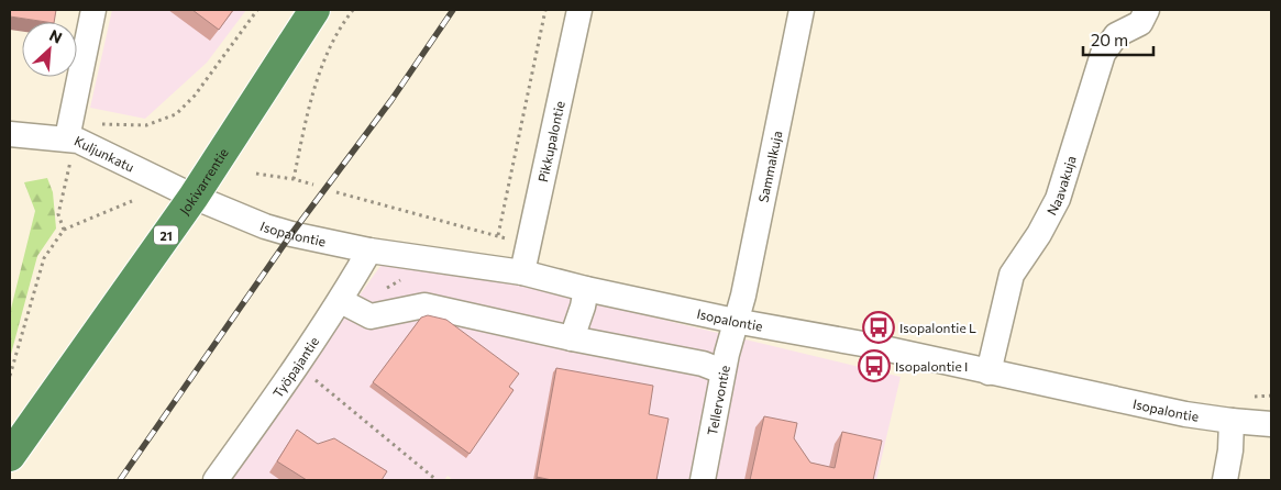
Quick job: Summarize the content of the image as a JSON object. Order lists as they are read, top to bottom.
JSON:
{
  "streets": {
    "highway": ["Jokivarrentie", "21"],
    "street": [
      "Pikkupalontie",
      "Kuljunkatu",
      "Sammalkuja",
      "Naavakuja",
      "Isopalontie",
      "Työpajantie",
      "Tellervontie"
    ]
  },
  "crossings": [
    ["Pikkupalontie", "Isopalontie"],
    ["Kuljunkatu", "Jokivarrentie"],
    ["Kuljunkatu", "Isopalontie"],
    ["Sammalkuja", "Isopalontie"],
    ["Sammalkuja", "Tellervontie"],
    ["Jokivarrentie", "Isopalontie"],
    ["Naavakuja", "Isopalontie"],
    ["Isopalontie", "Työpajantie"],
    ["Isopalontie", "Tellervontie"]
  ],
  "places": {
    "bus stop": ["Isopalontie L", "Isopalontie I"]
  },
  "scale_bar": "20 m",
  "north": "top right"
}
